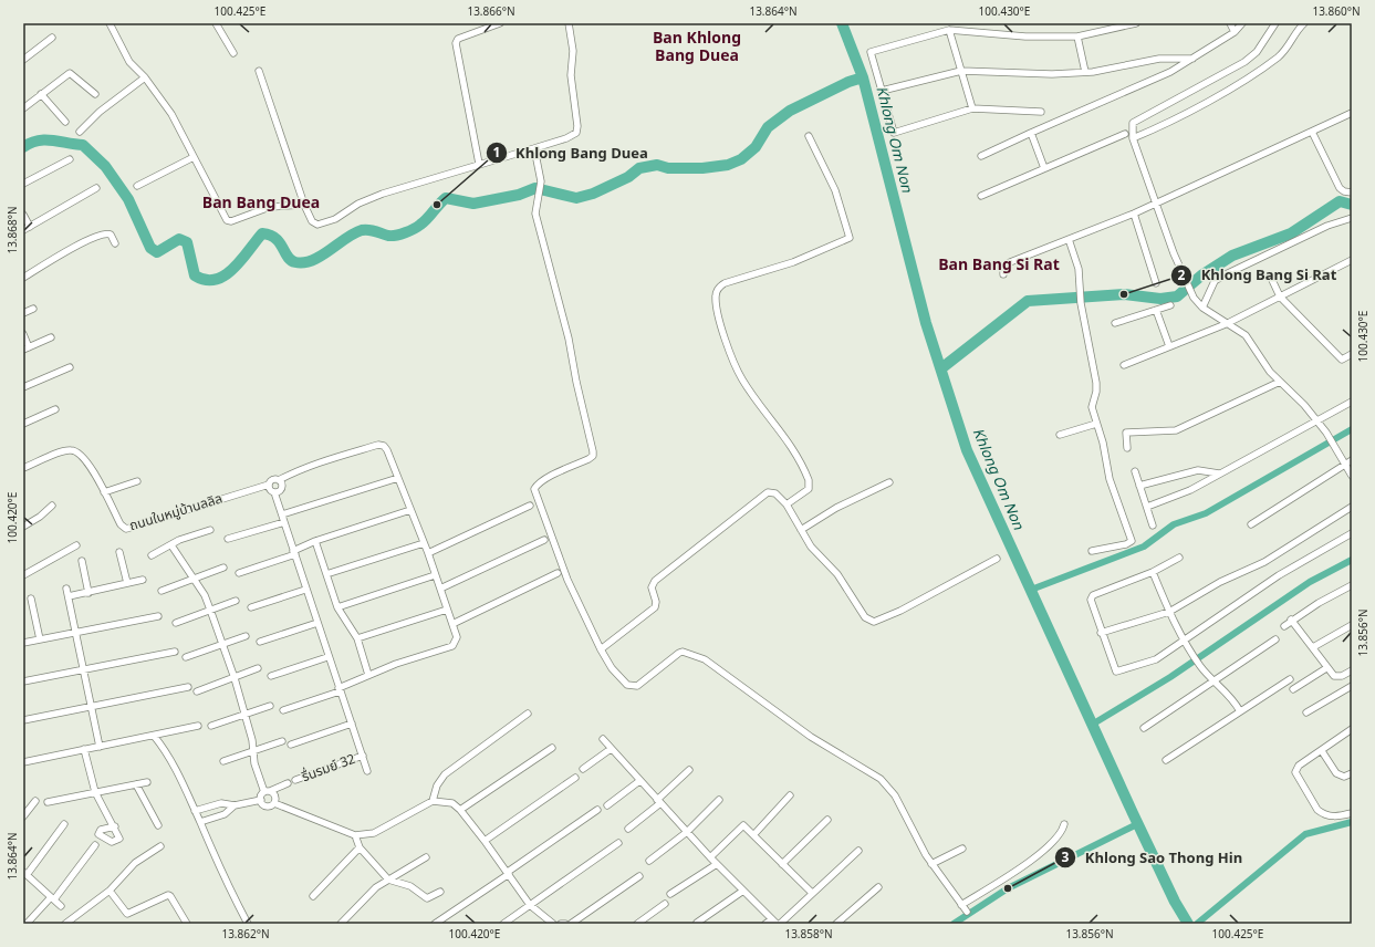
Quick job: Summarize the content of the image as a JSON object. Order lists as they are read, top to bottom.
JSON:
{
  "streets": {
    "street": ["ถนนในหมู่บ้านลลิล", "รื่นรมย์ 32"]
  },
  "districts": ["Ban Khlong Bang Duea", "Ban Bang Duea", "Ban Bang Si Rat"],
  "water": ["Khlong Om Non"],
  "places": ["Khlong Bang Duea", "Khlong Bang Si Rat", "Khlong Sao Thong Hin"],
  "coordinates": [
    "100.425°E",
    "13.866°N",
    "13.864°N",
    "100.430°E",
    "13.860°N",
    "13.868°N",
    "100.420°E",
    "13.856°N",
    "13.862°N",
    "13.858°N"
  ]
}
